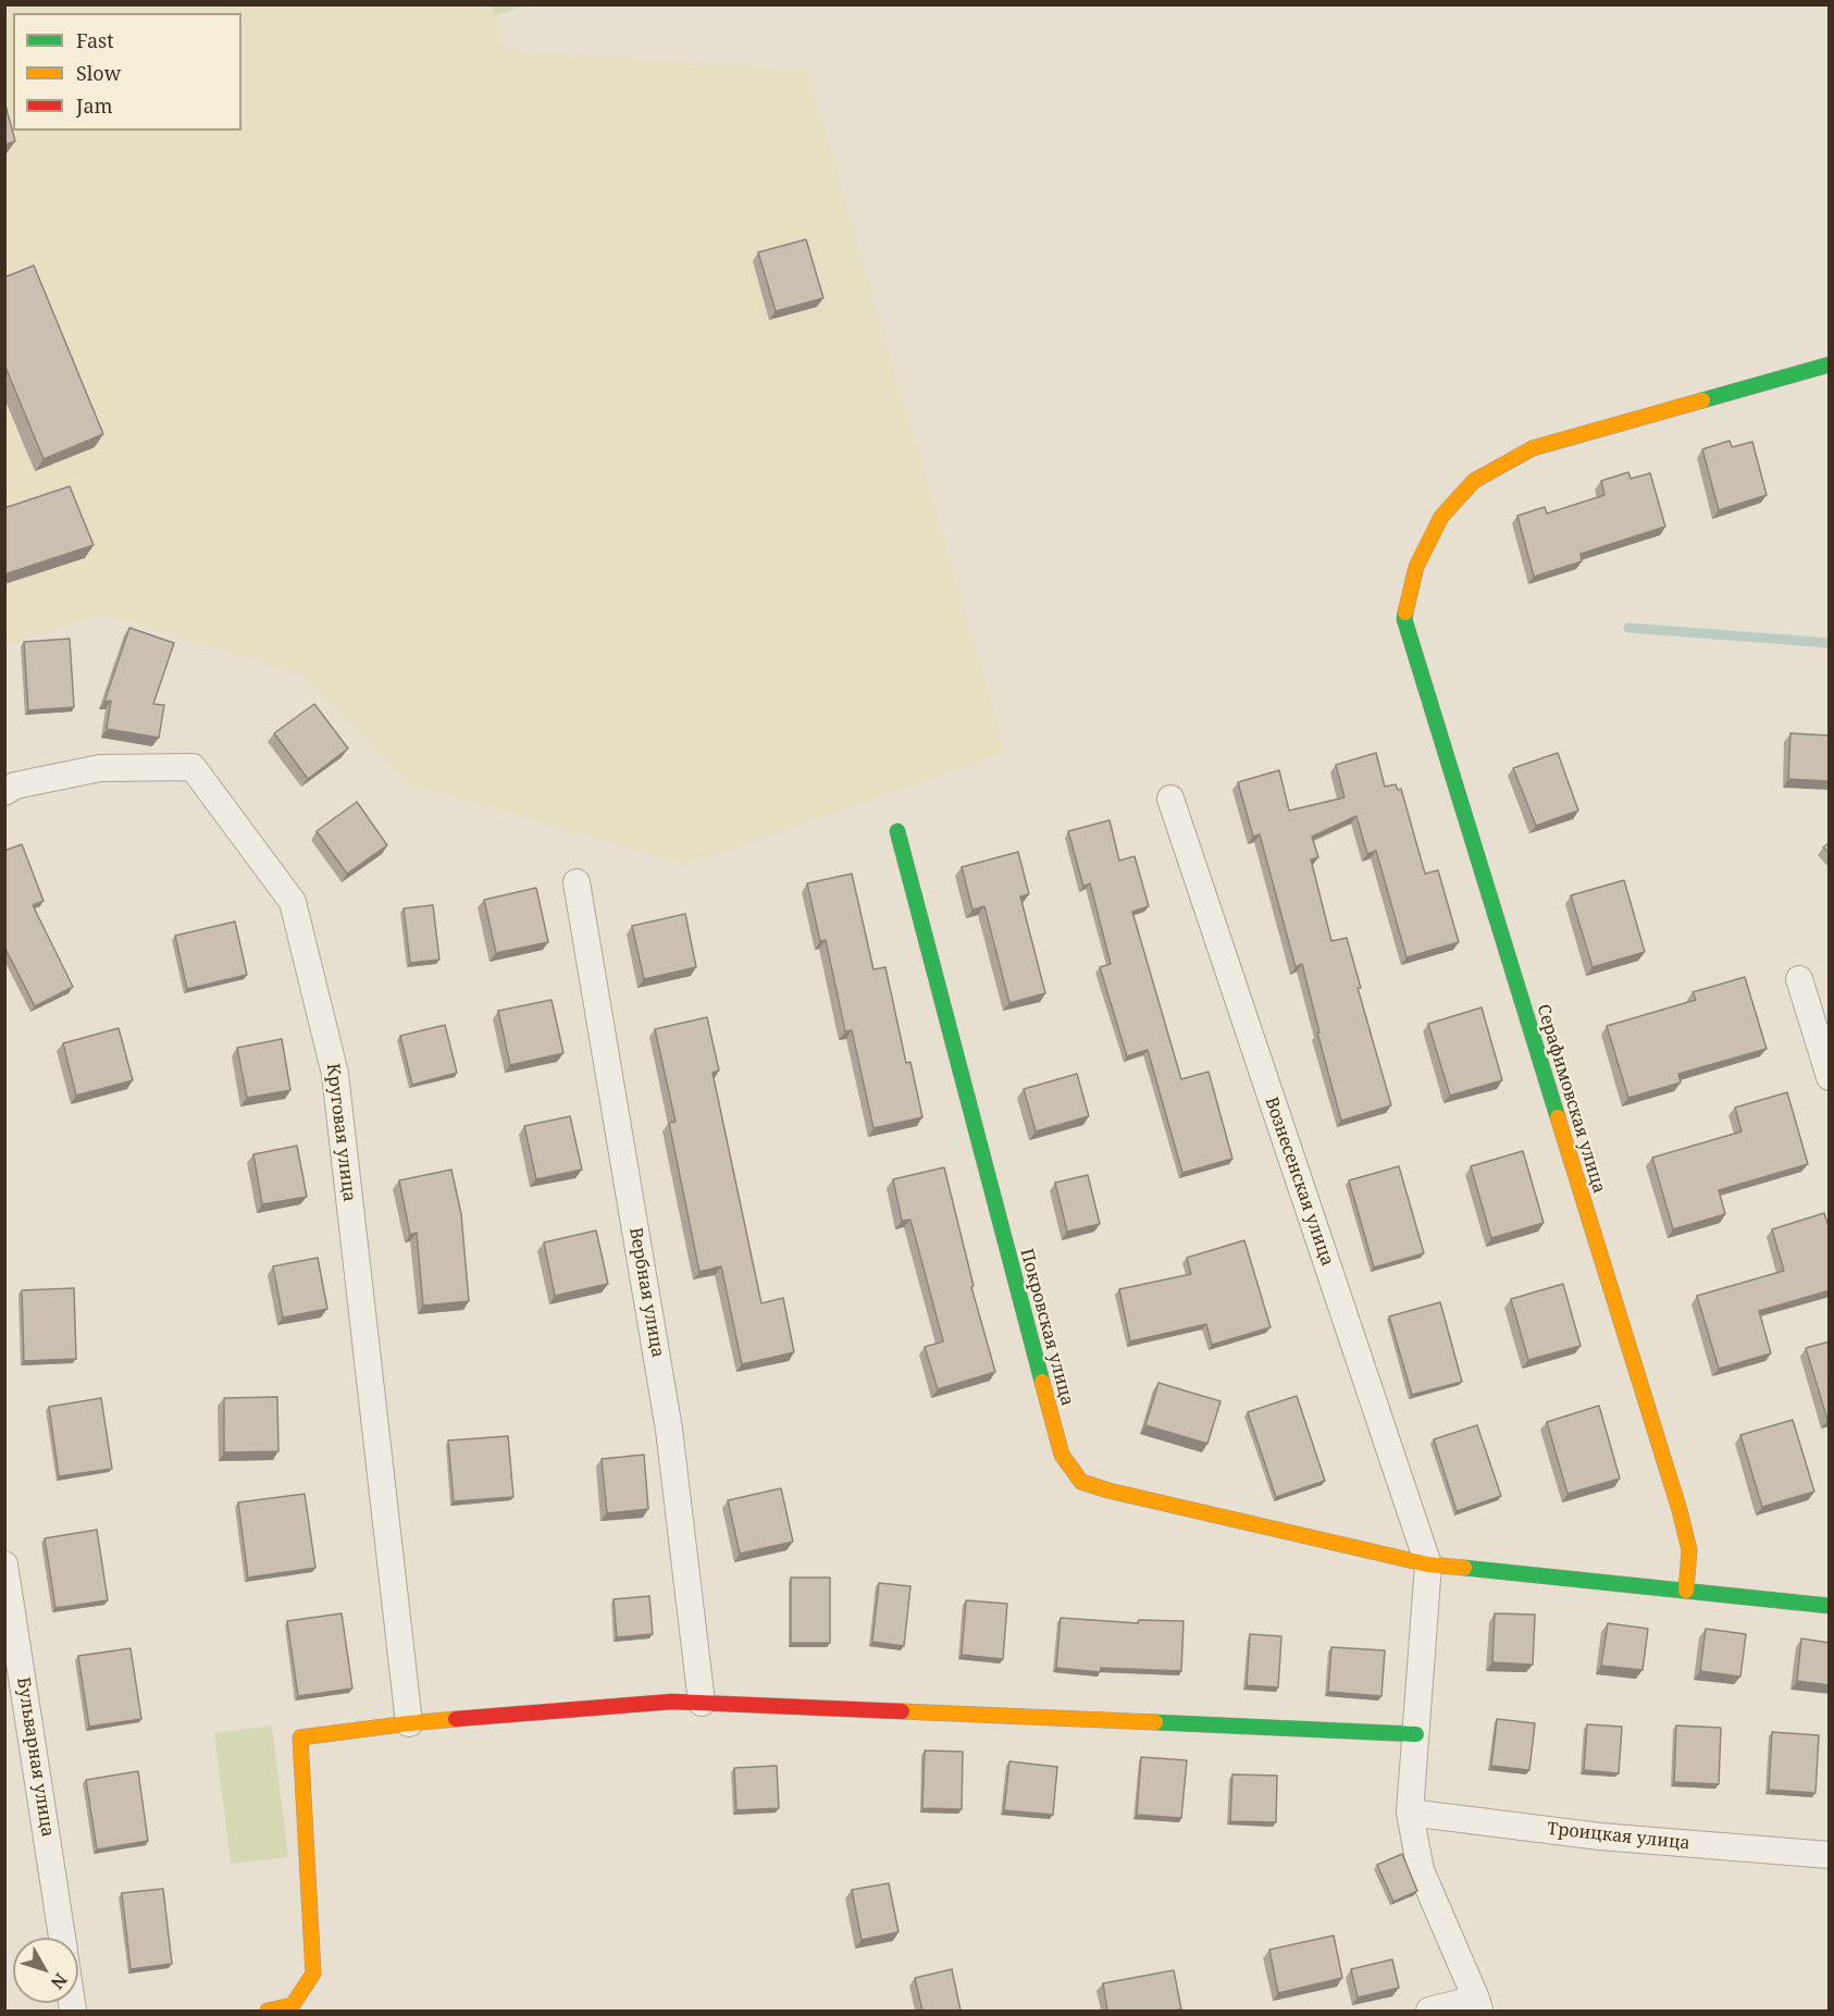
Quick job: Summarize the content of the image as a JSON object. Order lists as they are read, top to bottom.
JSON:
{
  "streets": {
    "street": [
      "Серафимовская улица",
      "Круговая улица",
      "Вознесенская улица",
      "Вербная улица",
      "Покровская улица",
      "Бульварная улица",
      "Троицкая улица"
    ]
  },
  "crossings": [
    ["Вознесенская улица", "Покровская улица"]
  ],
  "legend": ["Fast", "Slow", "Jam"],
  "north": "bottom right"
}
